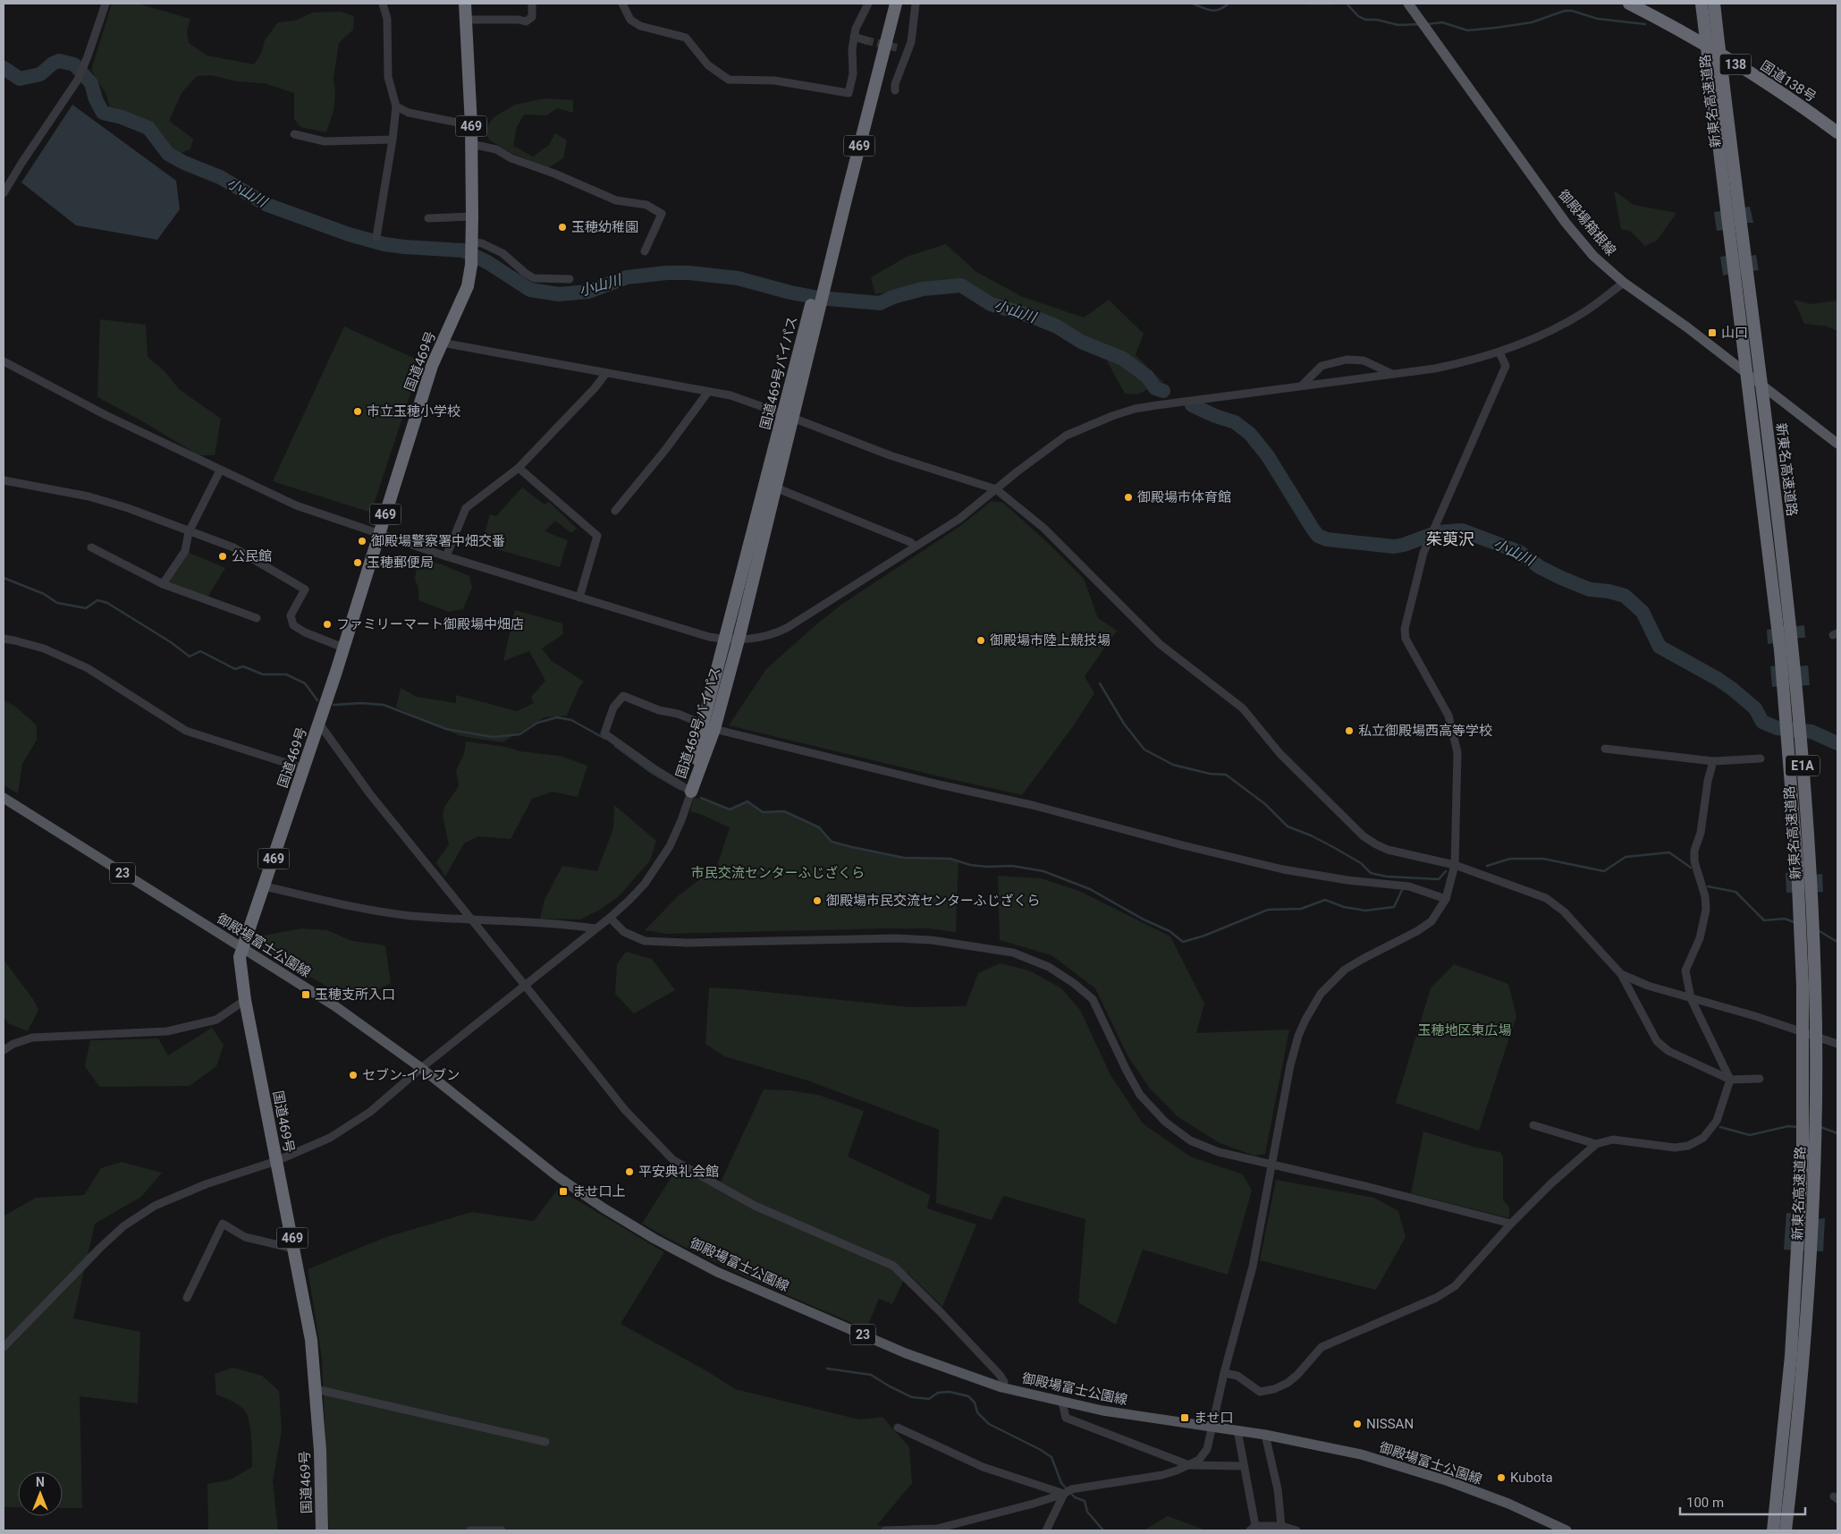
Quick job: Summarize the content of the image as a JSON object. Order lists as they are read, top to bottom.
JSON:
{
  "streets": {
    "highway": [
      "138",
      "国道138号",
      "新東名高速道路",
      "469",
      "国道469号",
      "国道469号バイパス",
      "E1A"
    ],
    "main road": ["御殿場箱根線", "23", "御殿場富士公園線"]
  },
  "crossings": [
    ["国道469号", "御殿場富士公園線"]
  ],
  "districts": ["茱萸沢"],
  "water": ["小山川"],
  "parks": ["市民交流センターふじざくら", "玉穂地区東広場"],
  "places": {
    "other": [
      "玉穂幼稚園",
      "市立玉穂小学校",
      "御殿場市体育館",
      "御殿場警察署中畑交番",
      "公民館",
      "玉穂郵便局",
      "ファミリーマート御殿場中畑店",
      "御殿場市陸上競技場",
      "私立御殿場西高等学校",
      "御殿場市民交流センターふじざくら",
      "セブン-イレブン",
      "平安典礼会館",
      "NISSAN",
      "Kubota"
    ],
    "transit": [
      "山口",
      "玉穂支所入口",
      "ませ口上",
      "ませ口"
    ]
  },
  "scale_bar": "100 m",
  "north": "top"
}
